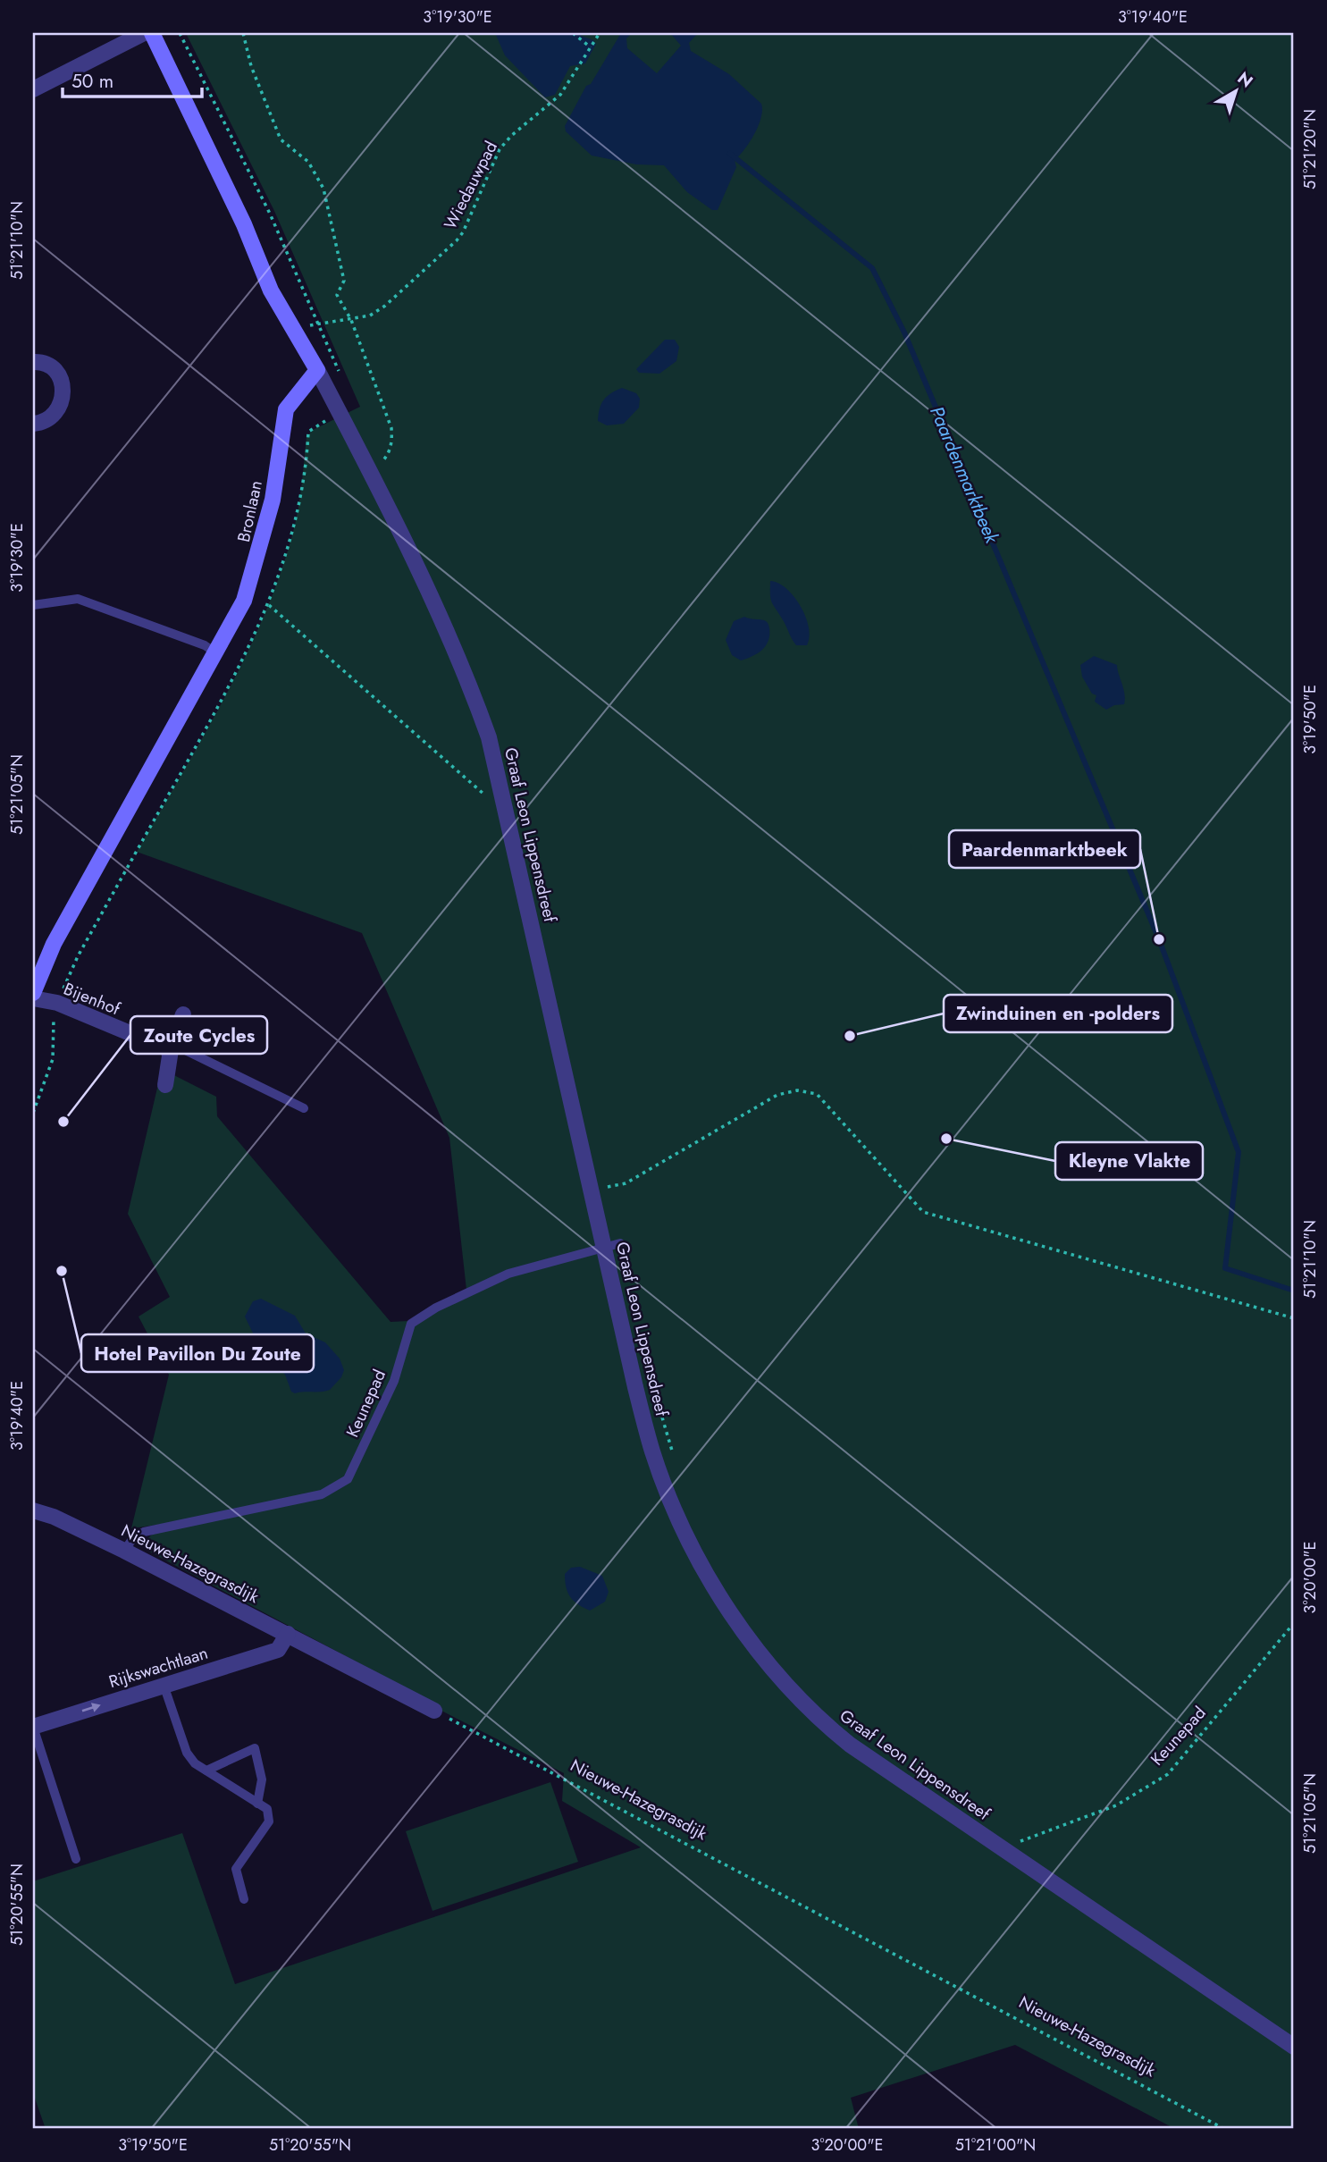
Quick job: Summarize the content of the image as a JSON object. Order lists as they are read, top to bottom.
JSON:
{
  "streets": {
    "street": [
      "Bronlaan",
      "Graaf Leon Lippensdreef",
      "Bijenhof",
      "Nieuwe-Hazegrasdijk",
      "Rijkswachtlaan"
    ],
    "lane": ["Keunepad"],
    "path": ["Wiedauwpad"]
  },
  "crossings": [
    ["Bronlaan", "Graaf Leon Lippensdreef"],
    ["Graaf Leon Lippensdreef", "Keunepad"],
    ["Keunepad", "Nieuwe-Hazegrasdijk"],
    ["Nieuwe-Hazegrasdijk", "Rijkswachtlaan"]
  ],
  "one_way": ["Rijkswachtlaan"],
  "water": ["Paardenmarktbeek"],
  "places": [
    "Paardenmarktbeek",
    "Zwinduinen en -polders",
    "Zoute Cycles",
    "Kleyne Vlakte",
    "Hotel Pavillon Du Zoute"
  ],
  "scale_bar": "50 m",
  "north": "top right",
  "coordinates": [
    "3°19'30\"E",
    "3°19'40\"E",
    "51°21'20\"N",
    "51°21'10\"N",
    "3°19'50\"E",
    "51°21'05\"N",
    "3°20'00\"E",
    "51°20'55\"N",
    "51°21'00\"N"
  ]
}
